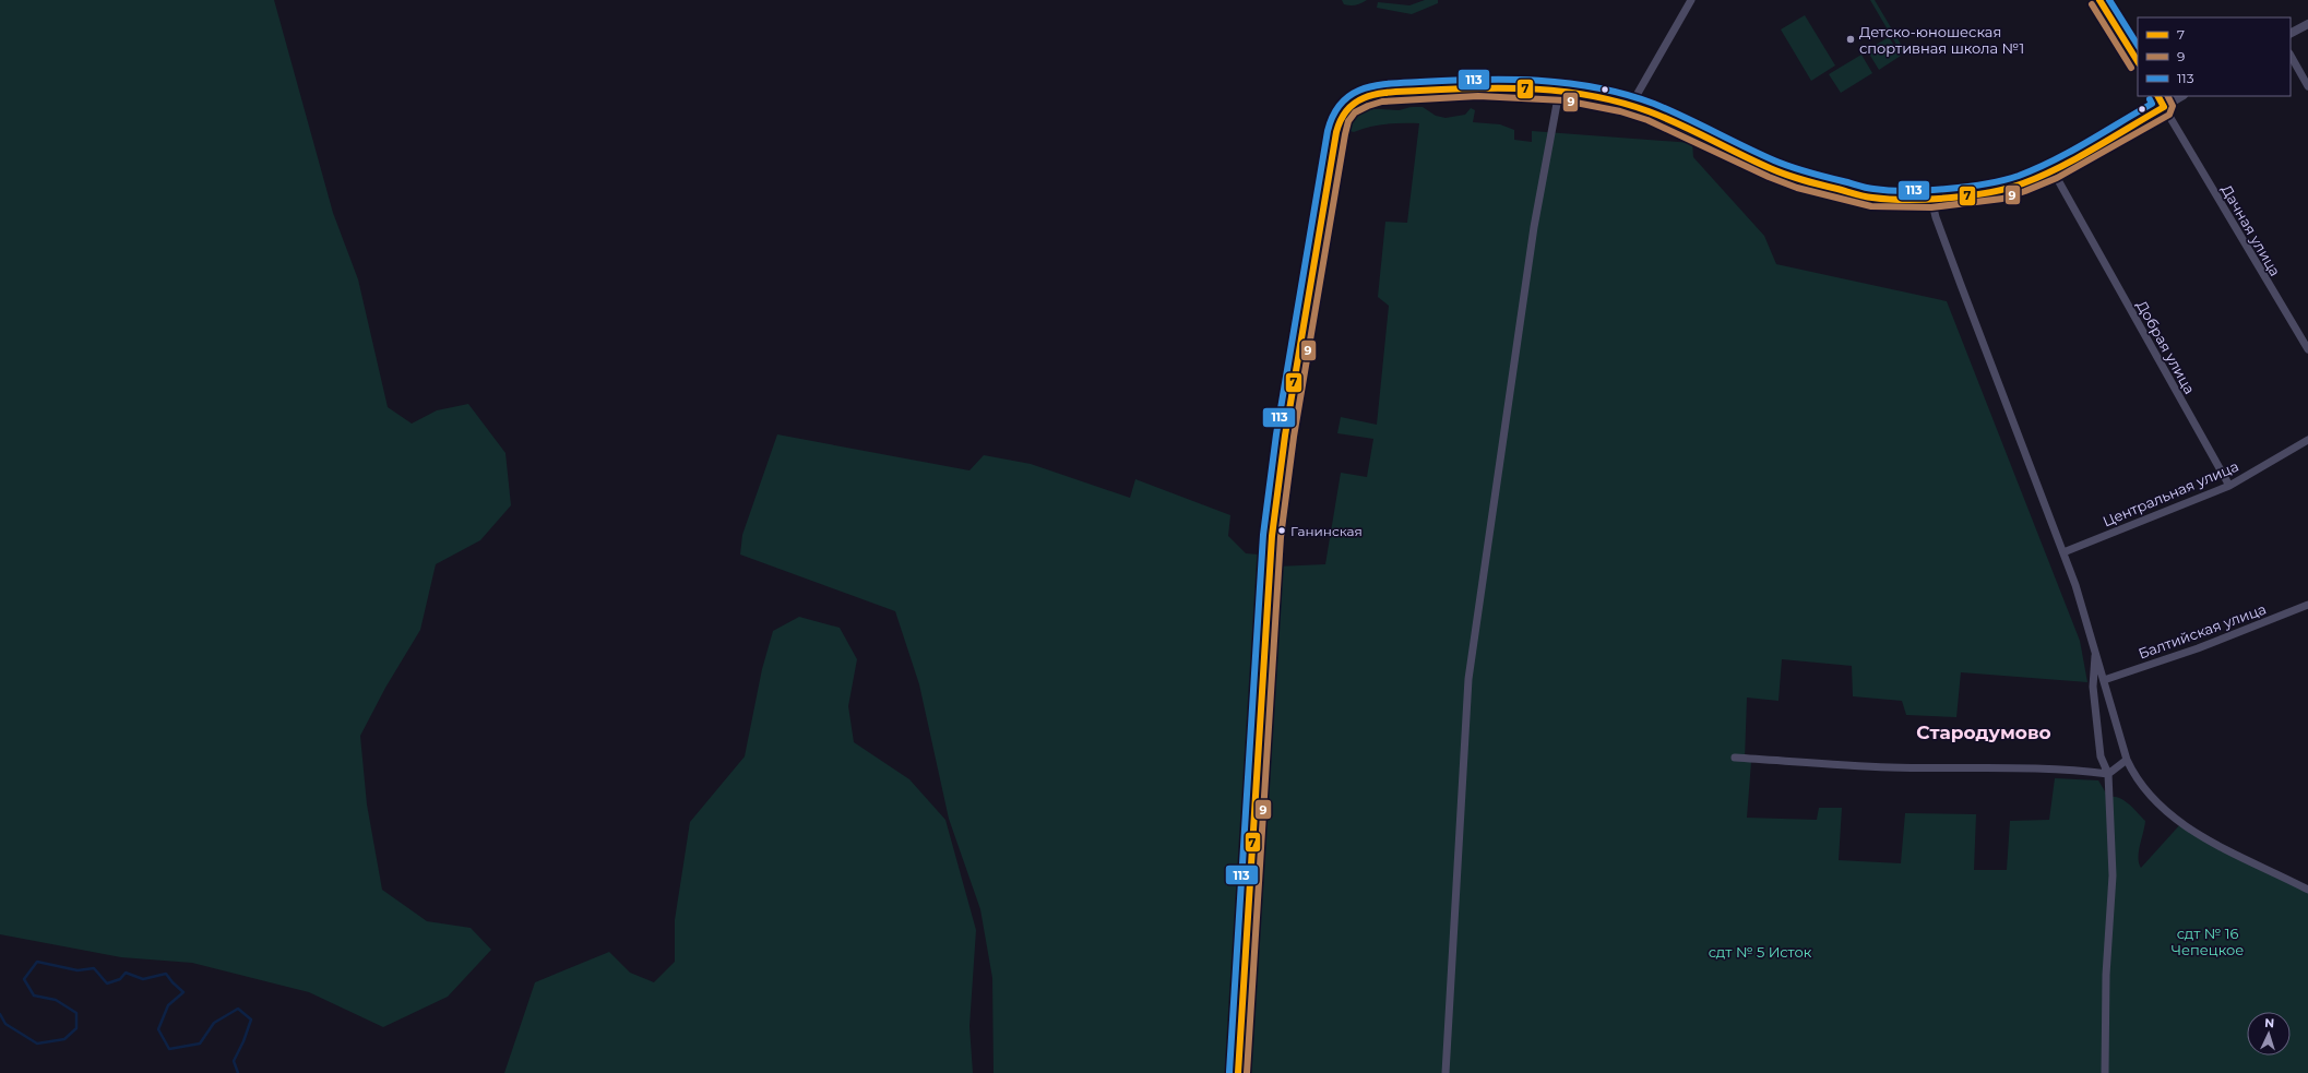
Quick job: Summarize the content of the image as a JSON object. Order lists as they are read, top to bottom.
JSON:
{
  "streets": {
    "street": [
      "Дачная улица",
      "Добрая улица",
      "Центральная улица",
      "Балтийская улица"
    ]
  },
  "crossings": [
    ["Добрая улица", "Центральная улица"]
  ],
  "districts": ["Стародумово"],
  "parks": ["сдт № 16 Чепецкое", "сдт № 5 Исток"],
  "places": ["Детско-юношеская спортивная школа №1", "Ганинская"],
  "lines": ["transit line 7", "transit line 113", "transit line 9"],
  "legend": ["7", "9", "113"],
  "north": "top"
}
